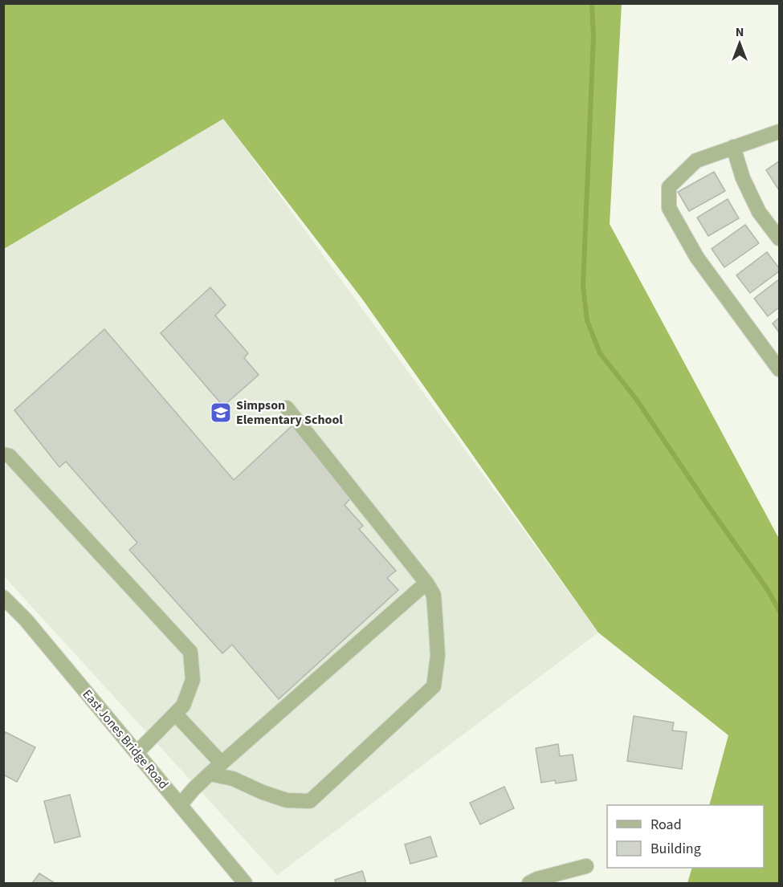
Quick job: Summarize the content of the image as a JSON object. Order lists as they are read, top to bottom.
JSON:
{
  "streets": {
    "street": ["East Jones Bridge Road"]
  },
  "places": {
    "school or university": ["Simpson Elementary School"]
  },
  "legend": ["Road", "Building"],
  "north": "top"
}
